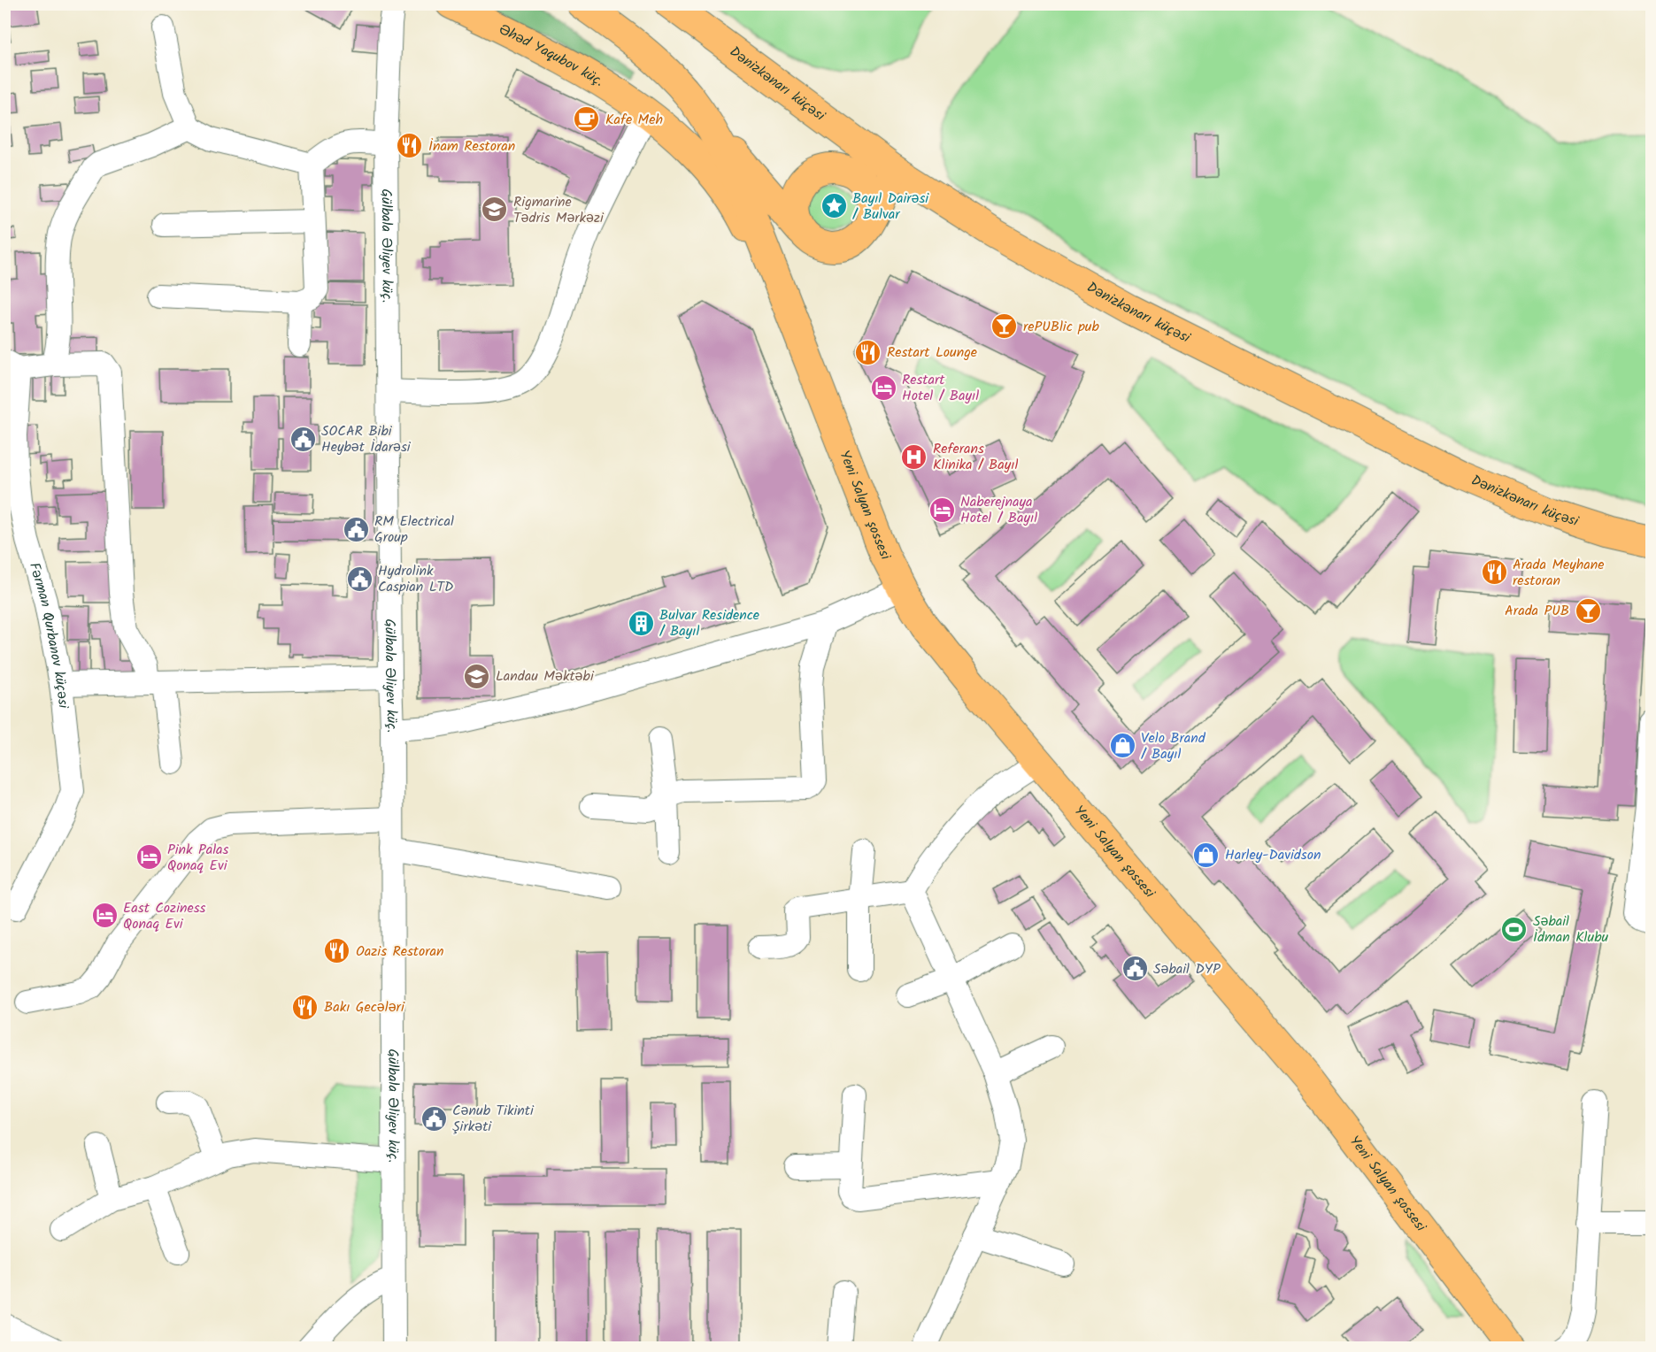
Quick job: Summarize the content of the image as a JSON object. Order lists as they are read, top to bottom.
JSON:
{
  "streets": {
    "main road": ["Əhəd Yaqubov küç.", "Dənizkənarı küçəsi", "Yeni Salyan şossesi"],
    "street": ["Gülbala Əliyev küç.", "Fərman Qurbanov küçəsi"]
  },
  "crossings": [
    ["Əhəd Yaqubov küç.", "Yeni Salyan şossesi"]
  ],
  "places": {
    "cafe": ["Kafe Meh"],
    "restaurant": [
      "İnam Restoran",
      "Restart Lounge",
      "Arada Meyhane restoran",
      "Oazis Restoran",
      "Bakı Gecələri"
    ],
    "place": ["Bayıl Dairəsi / Bulvar"],
    "school or university": ["Rigmarine Tədris Mərkəzi", "Landau Məktəbi"],
    "bar": ["rePUBlic pub", "Arada PUB"],
    "hotel": [
      "Restart Hotel / Bayıl",
      "Naberejnaya Hotel / Bayıl",
      "Pink Palas Qonaq Evi",
      "East Coziness Qonaq Evi"
    ],
    "public building": [
      "SOCAR Bibi Heybət İdarəsi",
      "RM Electrical Group",
      "Hydrolink Caspian LTD",
      "Səbail DYP",
      "Cənub Tikinti Şirkəti"
    ],
    "hospital": ["Referans Klinika / Bayıl"],
    "building": ["Bulvar Residence / Bayıl"],
    "shop": ["Velo Brand / Bayıl", "Harley-Davidson"],
    "sports": ["Səbail İdman Klubu"]
  }
}
